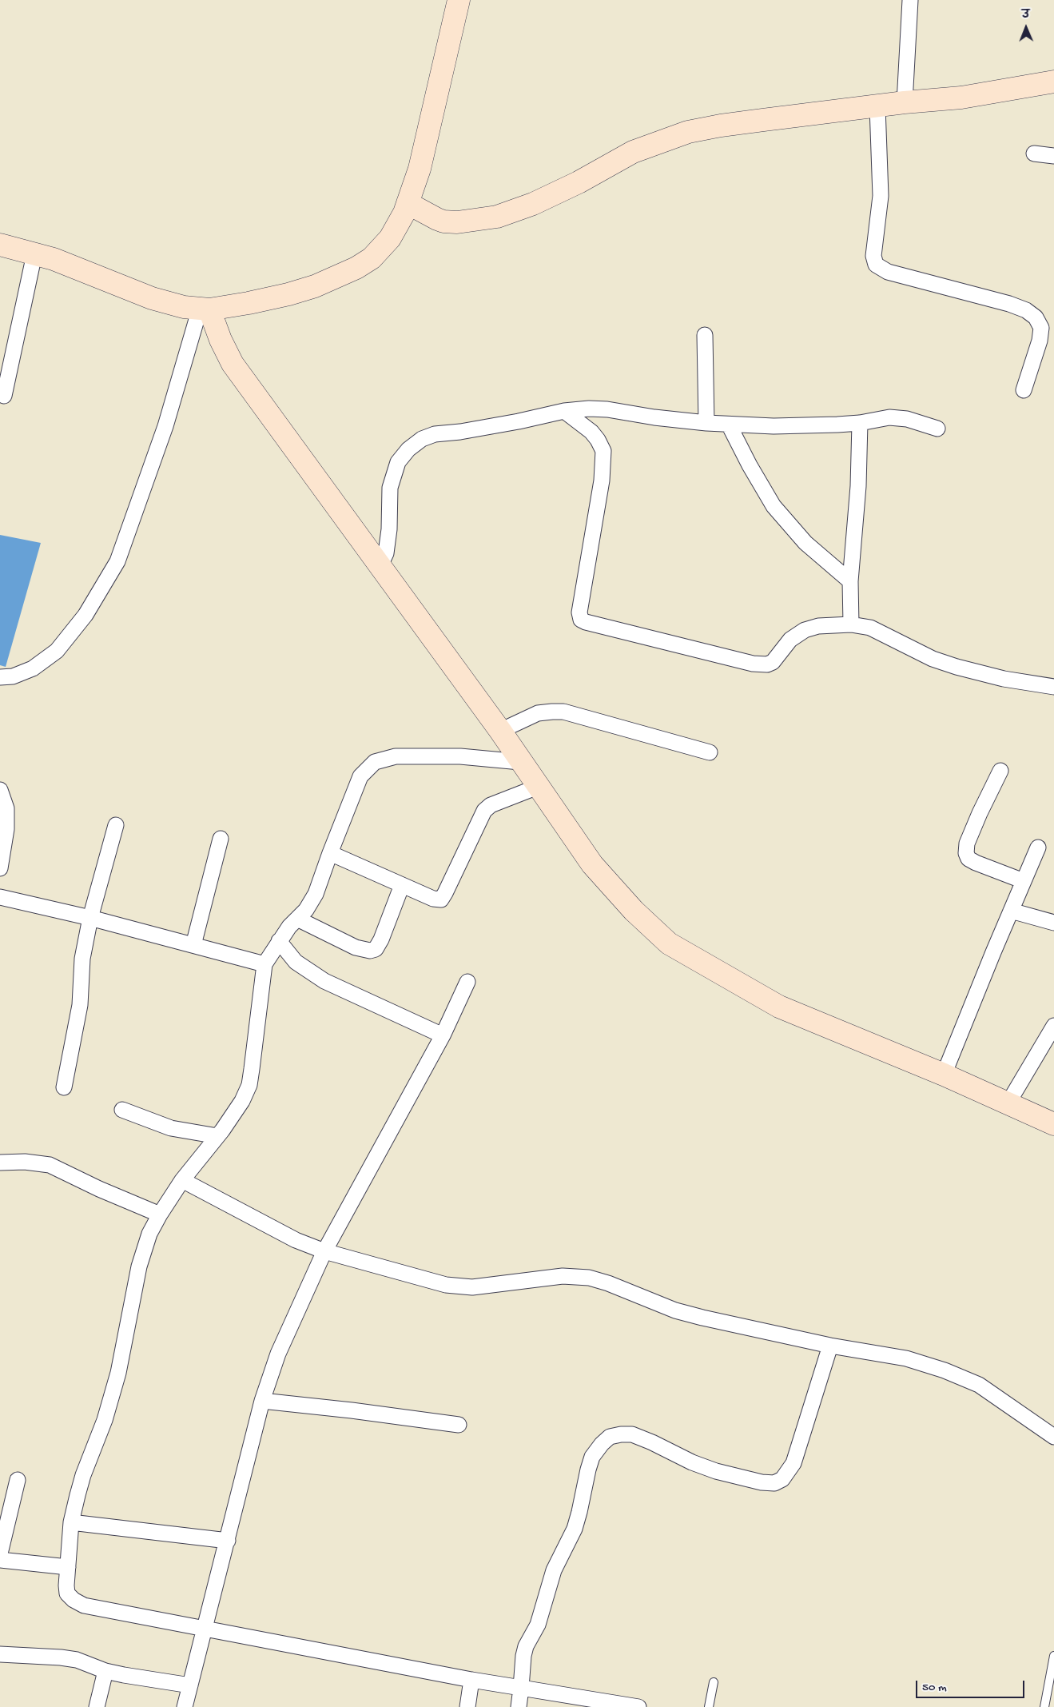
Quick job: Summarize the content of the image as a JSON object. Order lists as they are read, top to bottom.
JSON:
{
  "scale_bar": "50 m",
  "north": "top"
}
